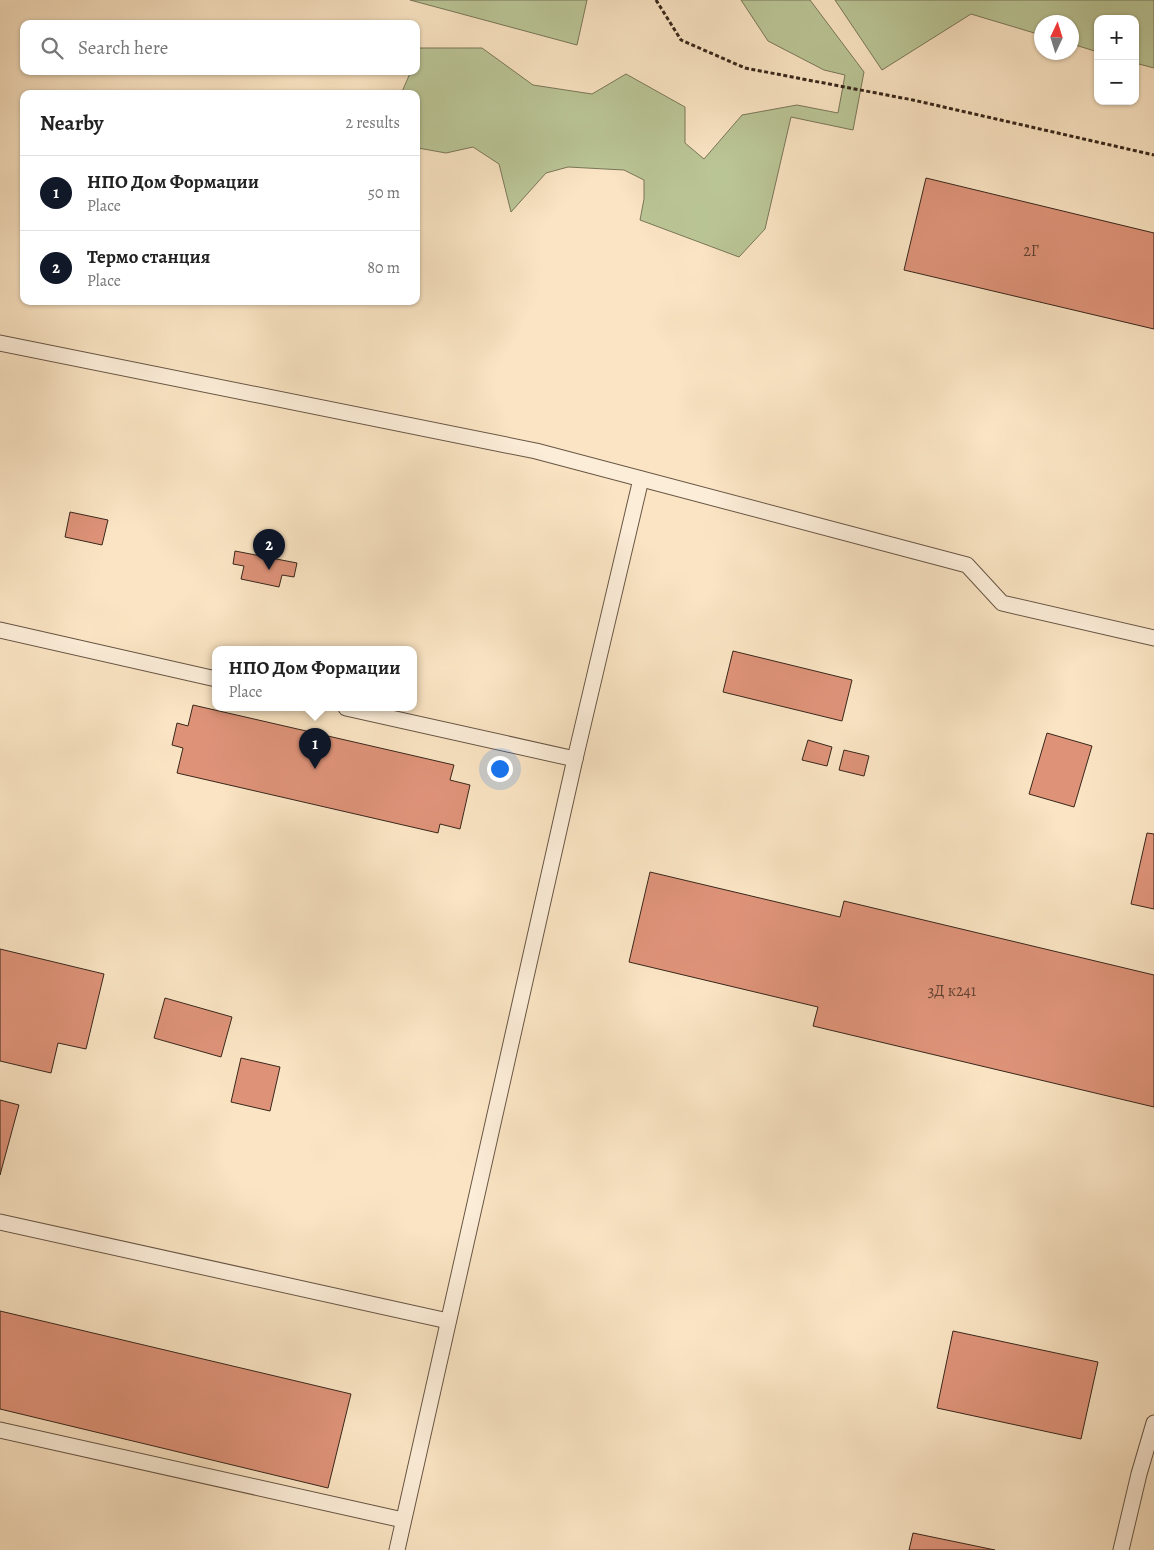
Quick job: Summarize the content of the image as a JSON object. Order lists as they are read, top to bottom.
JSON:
{
  "house_numbers": ["2Г", "3Д к241"],
  "north": "top",
  "page": {
    "map_buttons": ["+", "−"],
    "search": "Search here",
    "heading": ["Nearby", "2 results"],
    "list": [
      {
        "mark": "1",
        "name": "НПО Дом Формации",
        "note": "Place",
        "value": "50 m"
      },
      {
        "mark": "2",
        "name": "Термо станция",
        "note": "Place",
        "value": "80 m"
      }
    ],
    "pins": ["2", "1"],
    "popup": ["НПО Дом Формации", "Place"]
  }
}
